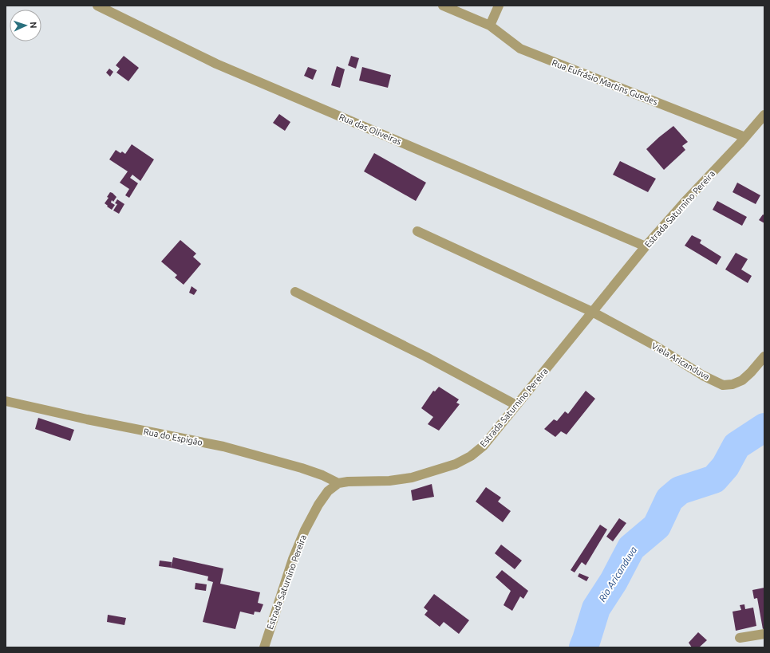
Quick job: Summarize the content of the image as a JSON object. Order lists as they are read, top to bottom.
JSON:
{
  "streets": {
    "street": [
      "Rua Eufrásio Martins Guedes",
      "Rua das Oliveiras",
      "Estrada Saturnino Pereira",
      "Viela Aricanduva",
      "Rua do Espigão"
    ]
  },
  "crossings": [
    ["Rua Eufrásio Martins Guedes", "Estrada Saturnino Pereira"],
    ["Rua das Oliveiras", "Estrada Saturnino Pereira"],
    ["Estrada Saturnino Pereira", "Viela Aricanduva"],
    ["Estrada Saturnino Pereira", "Rua do Espigão"]
  ],
  "water": ["Rio Aricanduva"],
  "north": "right"
}
